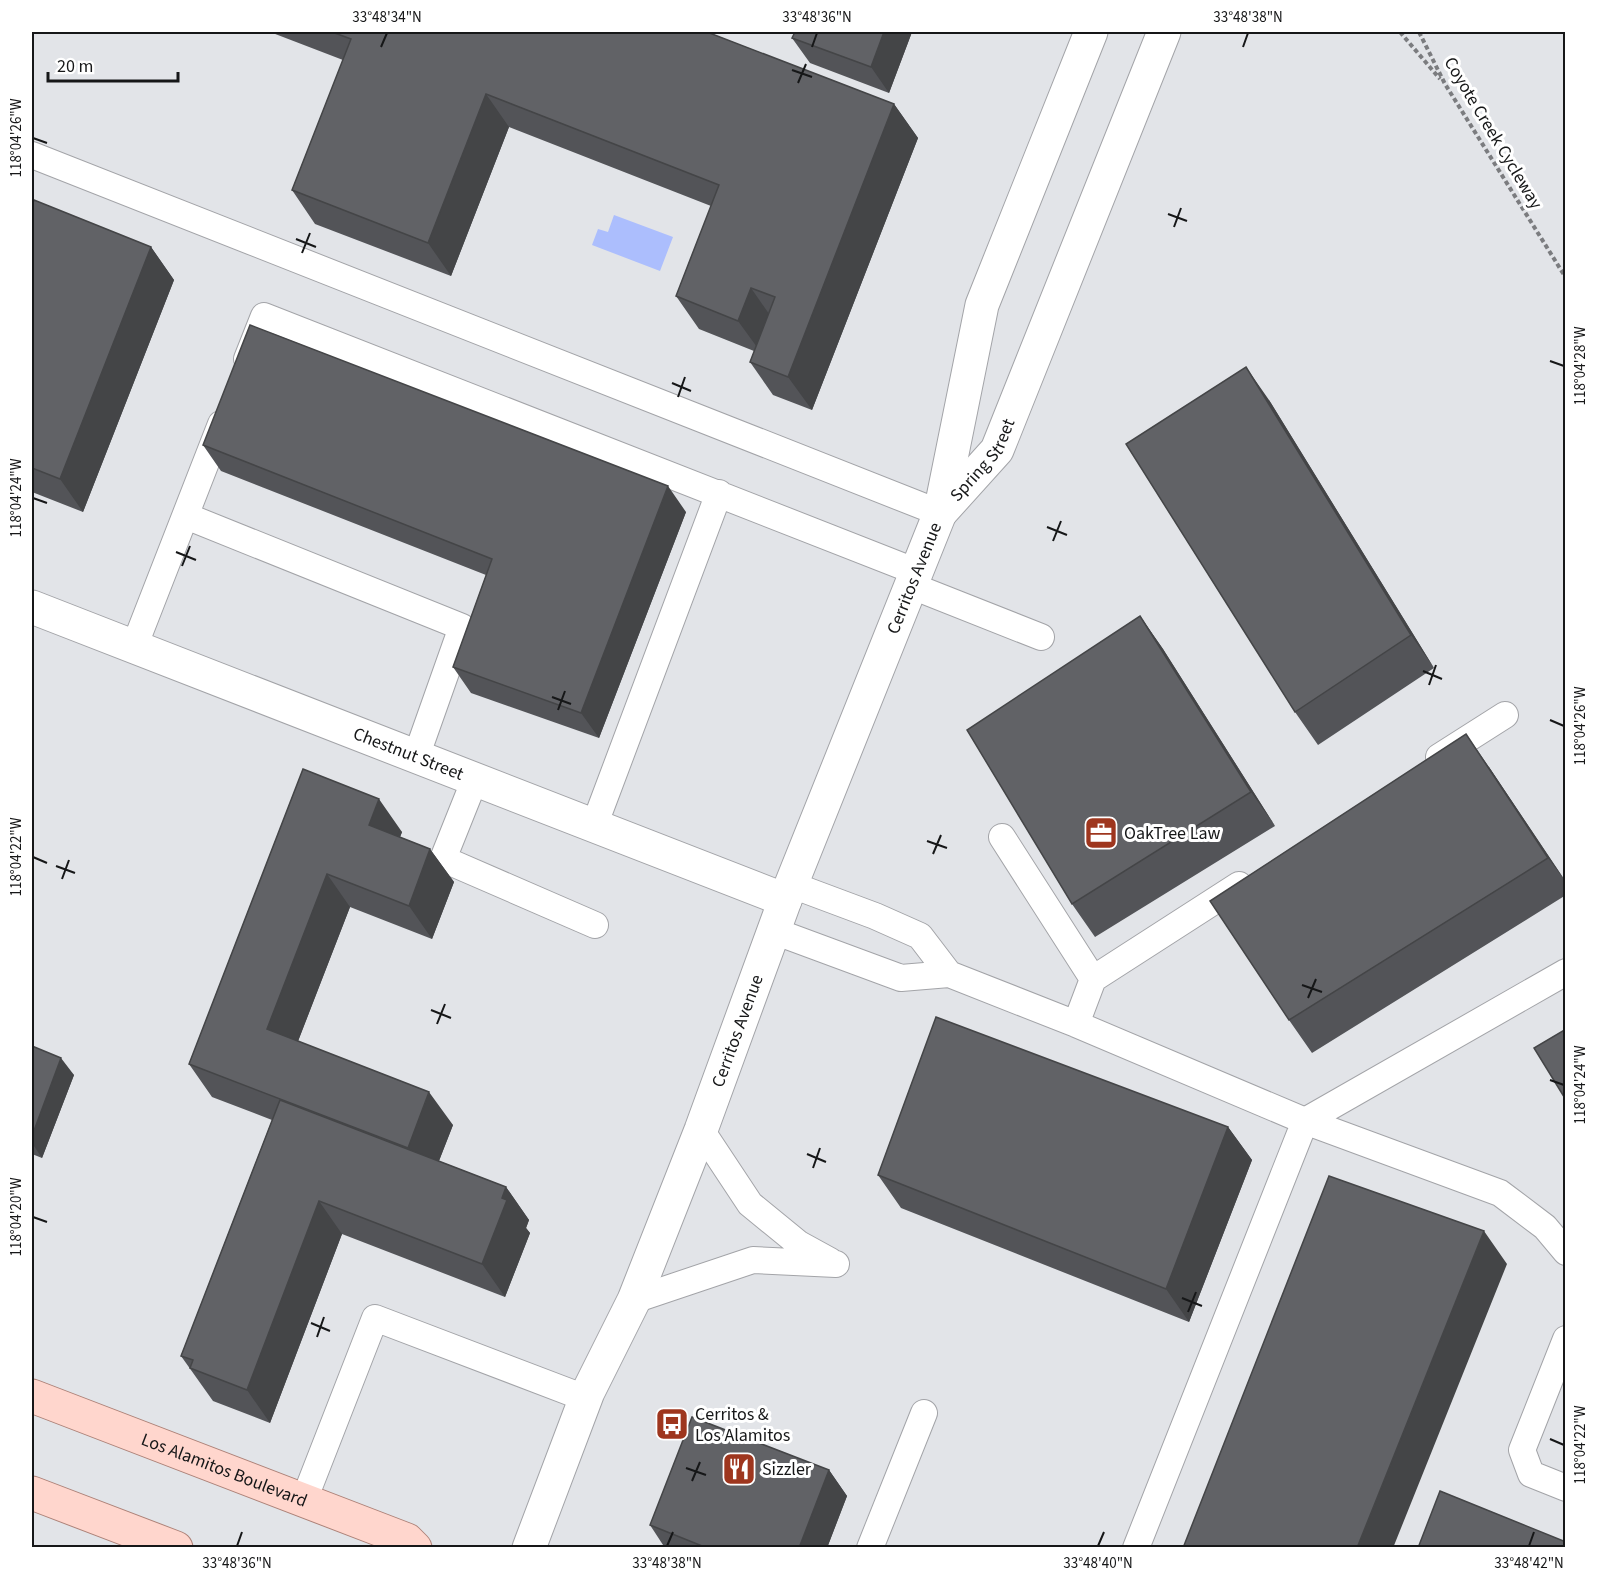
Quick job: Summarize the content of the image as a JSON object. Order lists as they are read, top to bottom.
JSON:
{
  "streets": {
    "main road": [
      "Spring Street",
      "Cerritos Avenue",
      "Chestnut Street",
      "Los Alamitos Boulevard"
    ],
    "path": ["Coyote Creek Cycleway"]
  },
  "crossings": [
    ["Spring Street", "Cerritos Avenue"],
    ["Cerritos Avenue", "Chestnut Street"]
  ],
  "places": {
    "office": ["OakTree Law"],
    "bus stop": ["Cerritos & Los Alamitos"],
    "restaurant": ["Sizzler"]
  },
  "scale_bar": "20 m",
  "coordinates": [
    "33°48'34\"N",
    "33°48'36\"N",
    "33°48'38\"N",
    "118°04'26\"W",
    "118°04'28\"W",
    "118°04'24\"W",
    "118°04'22\"W",
    "118°04'20\"W",
    "33°48'40\"N",
    "33°48'42\"N"
  ]
}
